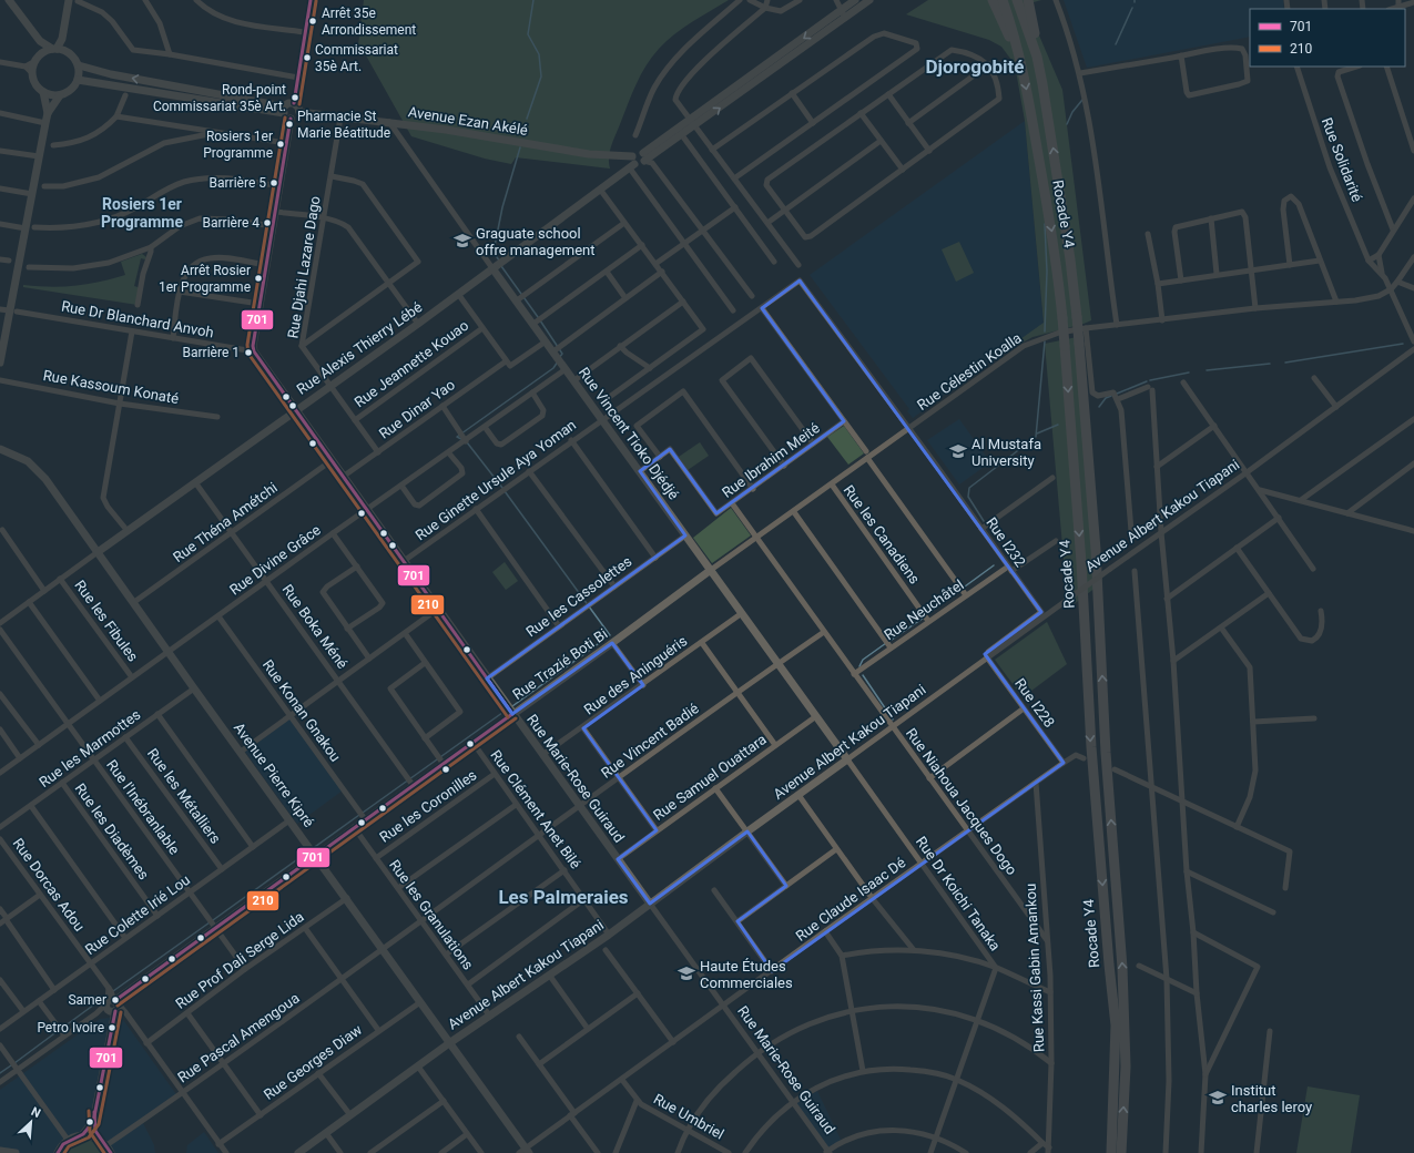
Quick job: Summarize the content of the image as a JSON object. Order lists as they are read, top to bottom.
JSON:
{
  "streets": {
    "highway": ["Rocade Y4"],
    "street": [
      "Avenue Ezan Akélé",
      "Rue Solidarité",
      "Rue Djahi Lazare Dago",
      "Rue Dr Blanchard Anvoh",
      "Rue Alexis Thierry Lébé",
      "Rue Jeannette Kouao",
      "Rue Célestin Koalla",
      "Rue Kassoum Konaté",
      "Rue Dinar Yao",
      "Rue Vincent Tioko Djédjé",
      "Rue Ibrahim Meité",
      "Rue Ginette Ursule Aya Yoman",
      "Avenue Albert Kakou Tiapani",
      "Rue Théna Amétchi",
      "Rue les Canadiens",
      "Rue I232",
      "Rue Divine Grâce",
      "Rue les Cassolettes",
      "Rue Neuchâtel",
      "Rue les Fibules",
      "Rue Boka Méné",
      "Rue Trazié Boti Bi",
      "Rue des Aninguéris",
      "Rue I228",
      "Rue Konan Gnakou",
      "Rue Vincent Badié",
      "Rue les Marmottes",
      "Avenue Pierre Kipré",
      "Rue Samuel Ouattara",
      "Rue Marie-Rose Guiraud",
      "Rue les Métalliers",
      "Rue Niahoua Jacques Dogo",
      "Rue les Coronilles",
      "Rue l'Inébranlable",
      "Rue Clément Anet Bilé",
      "Rue les Diadèmes",
      "Rue Dorcas Adou",
      "Rue Dr Koichi Tanaka",
      "Rue Claude Isaac Dé",
      "Rue Colette Irié Lou",
      "Rue les Granulations",
      "Rue Prof Dali Serge Lida",
      "Rue Kassi Gabin Amankou",
      "Rue Pascal Amengoua",
      "Rue Georges Diaw",
      "Rue Umbriel"
    ]
  },
  "crossings": [
    ["Avenue Ezan Akélé", "Rue Djahi Lazare Dago"],
    ["Avenue Ezan Akélé", "Rue Alexis Thierry Lébé"],
    ["Avenue Ezan Akélé", "Rue Vincent Tioko Djédjé"],
    ["Rue Djahi Lazare Dago", "Rue Alexis Thierry Lébé"],
    ["Rue Djahi Lazare Dago", "Rue Jeannette Kouao"],
    ["Rue Djahi Lazare Dago", "Rue Dinar Yao"],
    ["Rue Dr Blanchard Anvoh", "Rue Marie-Rose Guiraud"],
    ["Rue Alexis Thierry Lébé", "Rue Vincent Tioko Djédjé"],
    ["Rue Alexis Thierry Lébé", "Rue Boka Méné"],
    ["Rue Alexis Thierry Lébé", "Avenue Pierre Kipré"],
    ["Rue Alexis Thierry Lébé", "Rue Marie-Rose Guiraud"],
    ["Rue Célestin Koalla", "Rue Vincent Tioko Djédjé"],
    ["Rue Célestin Koalla", "Rue les Canadiens"],
    ["Rue Célestin Koalla", "Rue I232"],
    ["Rue Célestin Koalla", "Rue Trazié Boti Bi"],
    ["Rue Célestin Koalla", "Rue Niahoua Jacques Dogo"],
    ["Rue Dinar Yao", "Rue Marie-Rose Guiraud"],
    ["Rue Vincent Tioko Djédjé", "Rue Ginette Ursule Aya Yoman"],
    ["Rue Vincent Tioko Djédjé", "Avenue Albert Kakou Tiapani"],
    ["Rue Vincent Tioko Djédjé", "Rue Divine Grâce"],
    ["Rue Vincent Tioko Djédjé", "Rue les Cassolettes"],
    ["Rue Vincent Tioko Djédjé", "Rue Trazié Boti Bi"],
    ["Rue Vincent Tioko Djédjé", "Rue des Aninguéris"],
    ["Rue Vincent Tioko Djédjé", "Rue Vincent Badié"],
    ["Rue Vincent Tioko Djédjé", "Rue Samuel Ouattara"],
    ["Rue Vincent Tioko Djédjé", "Rue Dr Koichi Tanaka"],
    ["Rue Ibrahim Meité", "Rue Niahoua Jacques Dogo"],
    ["Rue Ginette Ursule Aya Yoman", "Rue I232"],
    ["Rue Ginette Ursule Aya Yoman", "Rue Marie-Rose Guiraud"],
    ["Avenue Albert Kakou Tiapani", "Rue I232"],
    ["Avenue Albert Kakou Tiapani", "Rue I228"],
    ["Avenue Albert Kakou Tiapani", "Avenue Pierre Kipré"],
    ["Avenue Albert Kakou Tiapani", "Rue Marie-Rose Guiraud"],
    ["Avenue Albert Kakou Tiapani", "Rue Niahoua Jacques Dogo"],
    ["Avenue Albert Kakou Tiapani", "Rue Clément Anet Bilé"],
    ["Avenue Albert Kakou Tiapani", "Rue Dr Koichi Tanaka"],
    ["Avenue Albert Kakou Tiapani", "Rue les Granulations"],
    ["Rue Théna Amétchi", "Rue Boka Méné"],
    ["Rue Théna Amétchi", "Avenue Pierre Kipré"],
    ["Rue Théna Amétchi", "Rue Marie-Rose Guiraud"],
    ["Rue les Canadiens", "Rue Neuchâtel"],
    ["Rue I232", "Rue Neuchâtel"],
    ["Rue I232", "Rue I228"],
    ["Rue Divine Grâce", "Rue les Fibules"],
    ["Rue Divine Grâce", "Rue Boka Méné"],
    ["Rue Divine Grâce", "Rue Konan Gnakou"],
    ["Rue Divine Grâce", "Avenue Pierre Kipré"],
    ["Rue Divine Grâce", "Rue Marie-Rose Guiraud"],
    ["Rue Divine Grâce", "Rue l'Inébranlable"],
    ["Rue les Cassolettes", "Rue Marie-Rose Guiraud"],
    ["Rue Neuchâtel", "Rue Niahoua Jacques Dogo"],
    ["Rue Boka Méné", "Rue Trazié Boti Bi"],
    ["Rue Trazié Boti Bi", "Rue Konan Gnakou"],
    ["Rue Trazié Boti Bi", "Avenue Pierre Kipré"],
    ["Rue Trazié Boti Bi", "Rue Marie-Rose Guiraud"],
    ["Rue Trazié Boti Bi", "Rue l'Inébranlable"],
    ["Rue Trazié Boti Bi", "Rue Clément Anet Bilé"],
    ["Rue Trazié Boti Bi", "Rue Dorcas Adou"],
    ["Rue Trazié Boti Bi", "Rue les Granulations"],
    ["Rue des Aninguéris", "Rue Marie-Rose Guiraud"],
    ["Rue I228", "Rue Claude Isaac Dé"],
    ["Rue Vincent Badié", "Avenue Pierre Kipré"],
    ["Rue Vincent Badié", "Rue Marie-Rose Guiraud"],
    ["Rue Vincent Badié", "Rue Niahoua Jacques Dogo"],
    ["Rue Vincent Badié", "Rue Clément Anet Bilé"],
    ["Rue Vincent Badié", "Rue les Granulations"],
    ["Rue Vincent Badié", "Rue Pascal Amengoua"],
    ["Rue les Marmottes", "Avenue Pierre Kipré"],
    ["Rue les Marmottes", "Rue les Métalliers"],
    ["Rue les Marmottes", "Rue l'Inébranlable"],
    ["Rue les Marmottes", "Rue les Diadèmes"],
    ["Avenue Pierre Kipré", "Rue Claude Isaac Dé"],
    ["Avenue Pierre Kipré", "Rue Colette Irié Lou"],
    ["Avenue Pierre Kipré", "Rue Prof Dali Serge Lida"],
    ["Avenue Pierre Kipré", "Rue Pascal Amengoua"],
    ["Avenue Pierre Kipré", "Rue Georges Diaw"],
    ["Rue Samuel Ouattara", "Rue Marie-Rose Guiraud"],
    ["Rue Marie-Rose Guiraud", "Rue Claude Isaac Dé"],
    ["Rue les Métalliers", "Rue Colette Irié Lou"],
    ["Rue Niahoua Jacques Dogo", "Rue Claude Isaac Dé"],
    ["Rue Niahoua Jacques Dogo", "Rue Kassi Gabin Amankou"],
    ["Rue les Coronilles", "Rue Clément Anet Bilé"],
    ["Rue les Coronilles", "Rue les Granulations"],
    ["Rue l'Inébranlable", "Rue Colette Irié Lou"],
    ["Rue l'Inébranlable", "Rue Prof Dali Serge Lida"],
    ["Rue les Diadèmes", "Rue Colette Irié Lou"],
    ["Rue Dorcas Adou", "Rue Colette Irié Lou"],
    ["Rue Dr Koichi Tanaka", "Rue Claude Isaac Dé"],
    ["Rue Claude Isaac Dé", "Rue Kassi Gabin Amankou"],
    ["Rue Claude Isaac Dé", "Rue Umbriel"]
  ],
  "districts": ["Djorogobité", "Rosiers 1er Programme", "Les Palmeraies"],
  "places": {
    "other": [
      "Arrêt 35e Arrondissement",
      "Commissariat 35è Art.",
      "Rond-point Commissariat 35è Art.",
      "Pharmacie St Marie Béatitude",
      "Rosiers 1er Programme",
      "Barrière 5",
      "Barrière 4",
      "Arrêt Rosier 1er Programme",
      "Barrière 1",
      "Samer",
      "Petro Ivoire"
    ],
    "school or university": [
      "Graguate school offre management",
      "Al Mustafa University",
      "Haute Études Commerciales",
      "Institut charles leroy"
    ]
  },
  "lines": ["transit line 701", "transit line 210"],
  "legend": ["701", "210"],
  "north": "top right"
}
